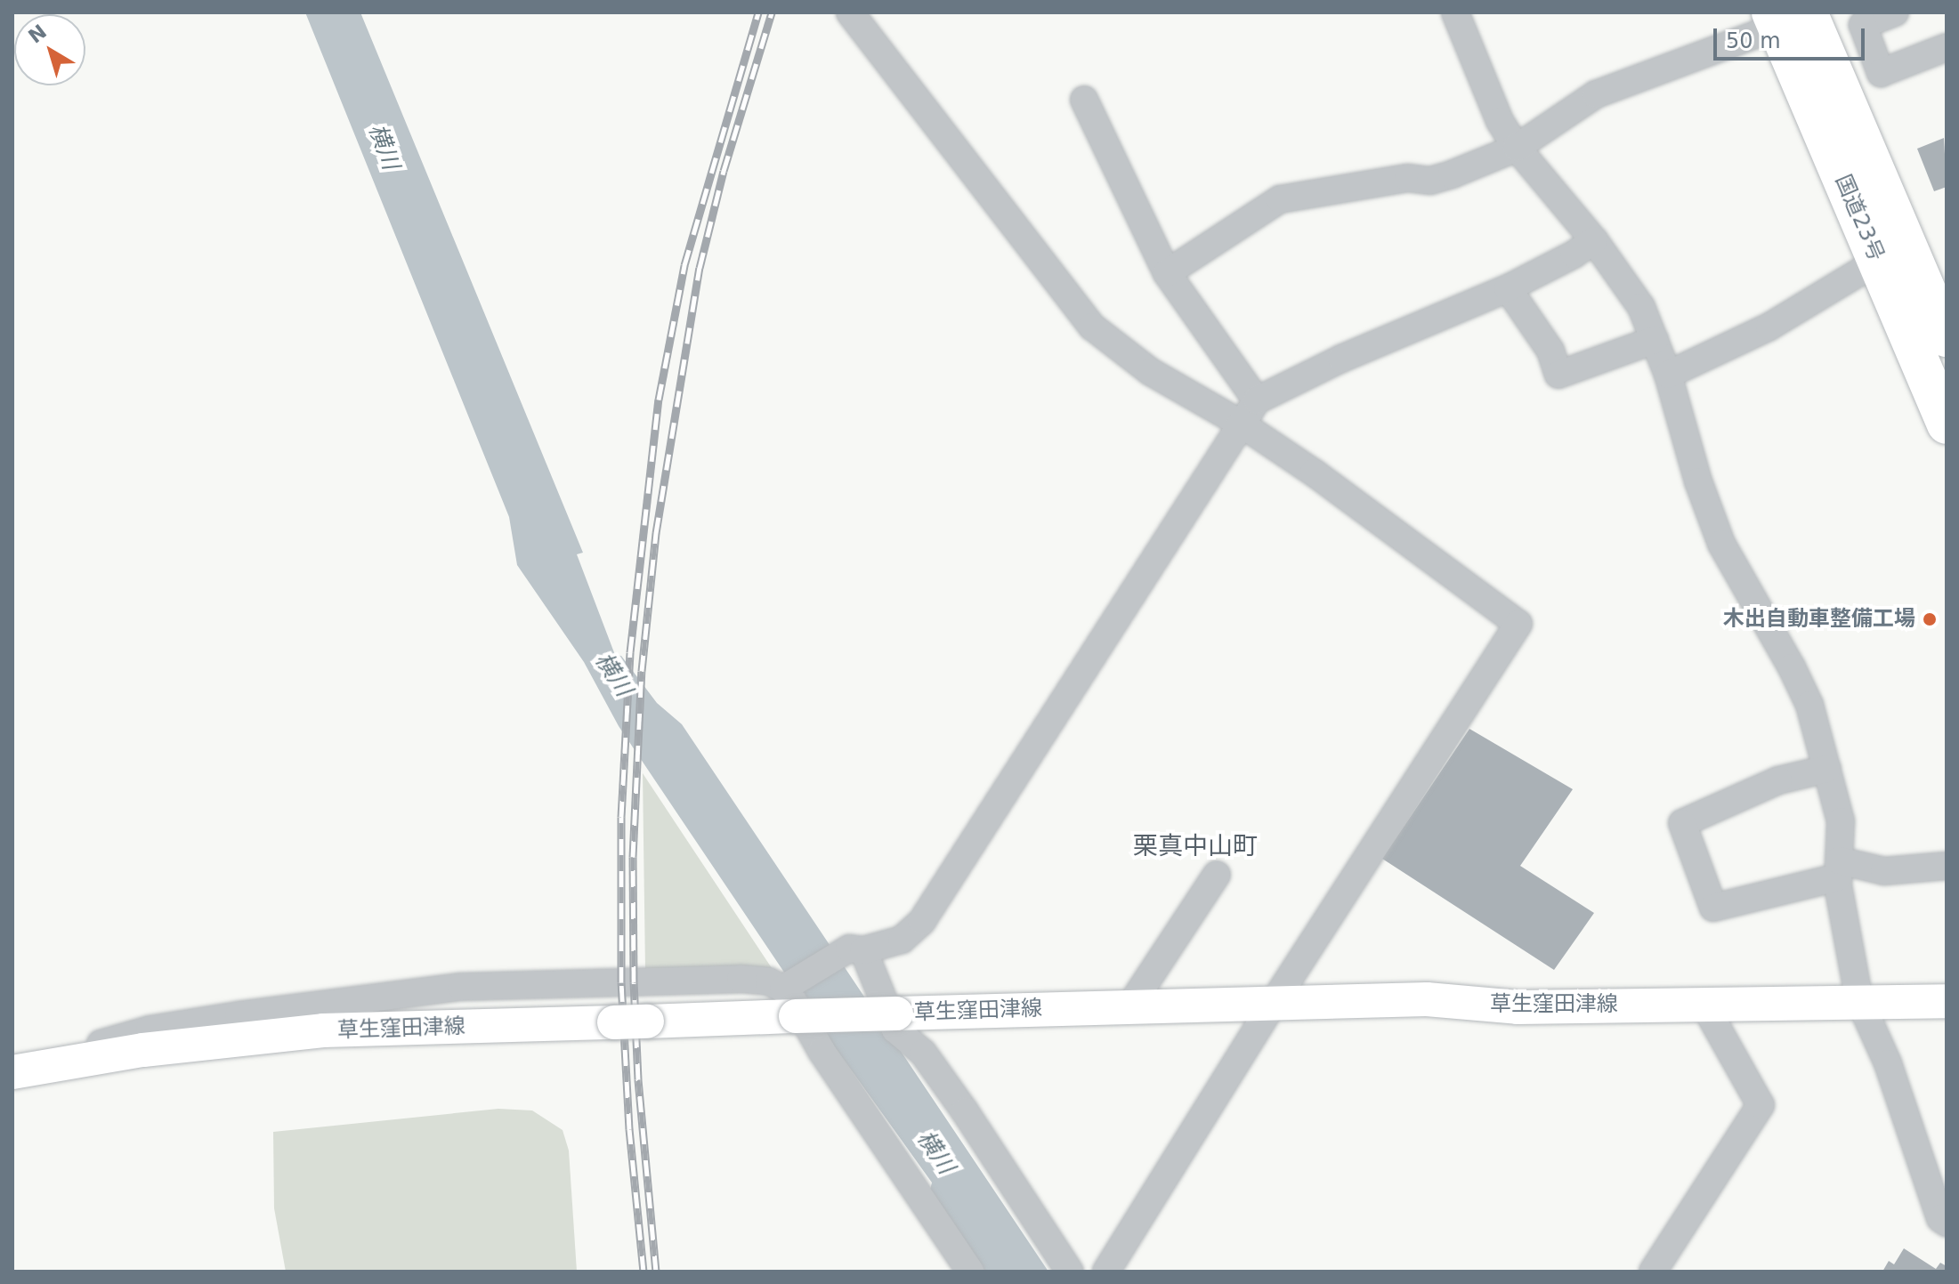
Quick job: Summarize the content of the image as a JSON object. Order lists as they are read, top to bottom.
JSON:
{
  "streets": {
    "highway": ["国道23号"],
    "main road": ["草生窪田津線"]
  },
  "districts": ["栗真中山町"],
  "water": ["横川"],
  "places": ["木出自動車整備工場"],
  "scale_bar": "50 m",
  "north": "top left"
}
